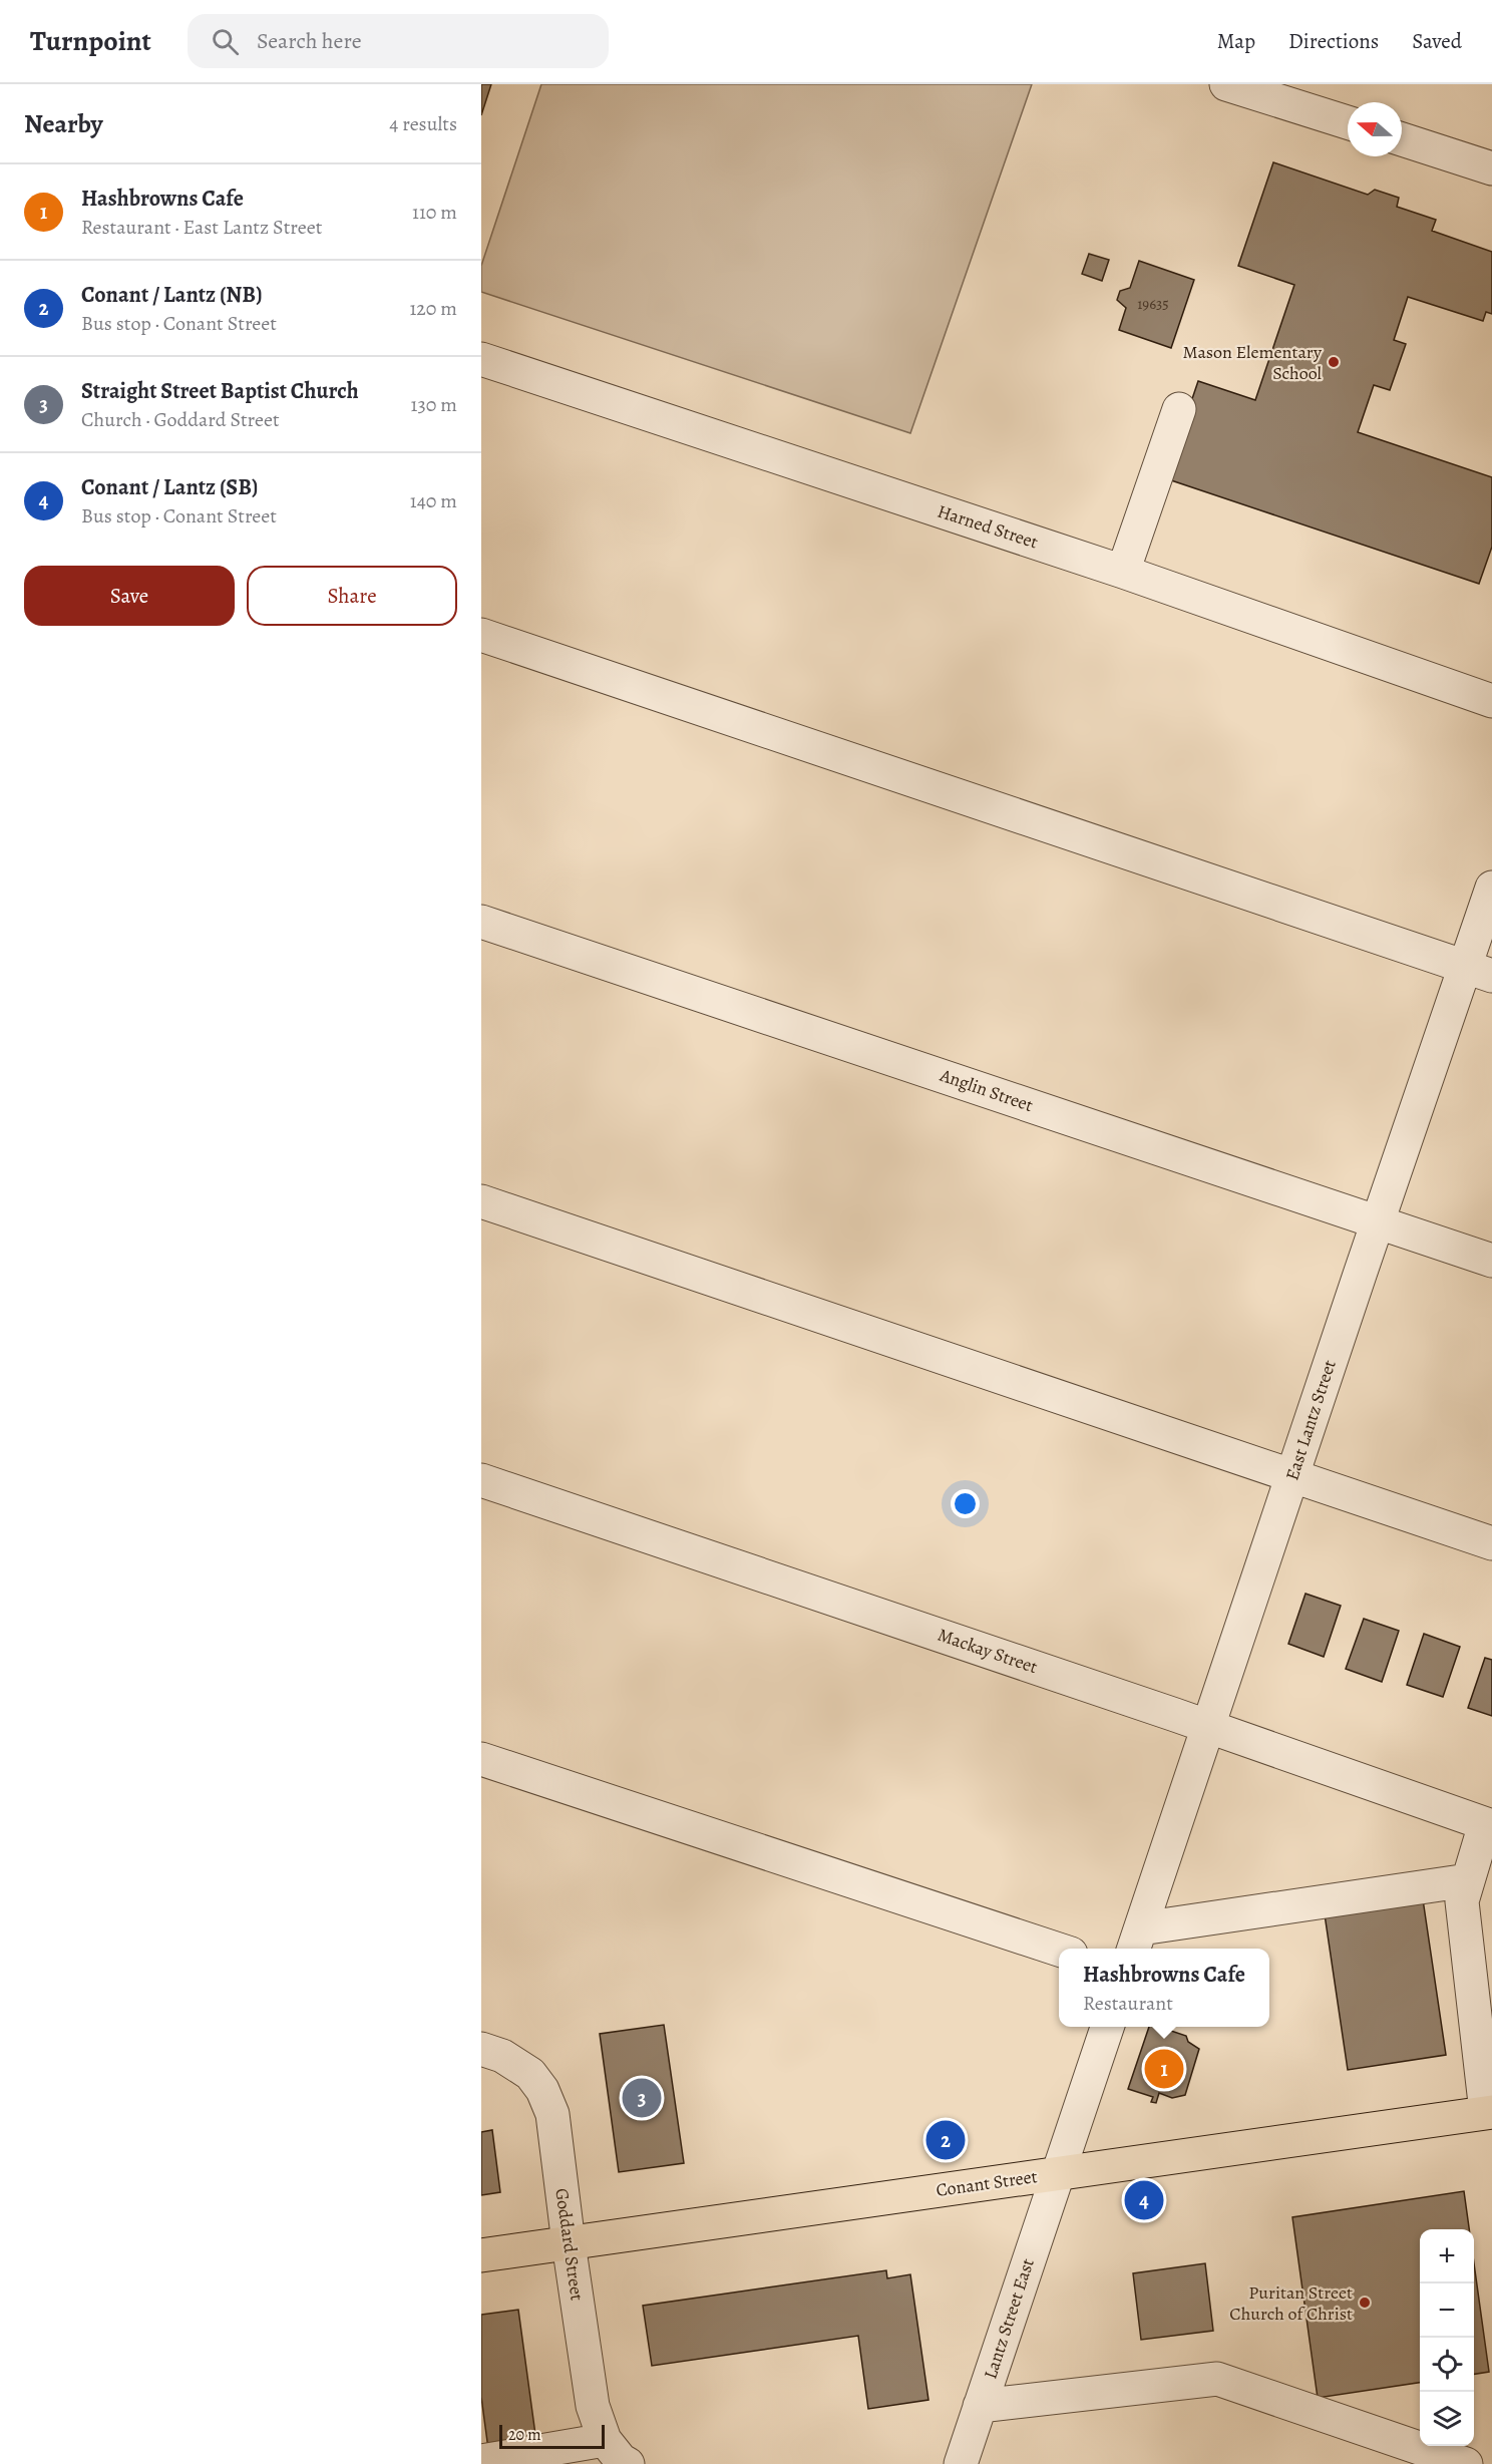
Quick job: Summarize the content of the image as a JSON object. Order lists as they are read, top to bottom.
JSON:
{
  "streets": {
    "main road": ["Conant Street"],
    "street": [
      "Harned Street",
      "Anglin Street",
      "East Lantz Street",
      "Mackay Street",
      "Goddard Street",
      "Lantz Street East"
    ]
  },
  "crossings": [
    ["Anglin Street", "East Lantz Street"],
    ["East Lantz Street", "Mackay Street"],
    ["Conant Street", "Goddard Street"],
    ["Conant Street", "Lantz Street East"]
  ],
  "places": ["Mason Elementary School", "Puritan Street Church of Christ"],
  "house_numbers": ["19635"],
  "scale_bar": "20 m",
  "north": "left",
  "page": {
    "header": "Turnpoint",
    "search": "Search here",
    "nav": ["Map", "Directions", "Saved"],
    "heading": ["Nearby", "4 results"],
    "list": [
      {
        "mark": "1",
        "name": "Hashbrowns Cafe",
        "note": "Restaurant · East Lantz Street",
        "value": "110 m"
      },
      {
        "mark": "2",
        "name": "Conant / Lantz (NB)",
        "note": "Bus stop · Conant Street",
        "value": "120 m"
      },
      {
        "mark": "3",
        "name": "Straight Street Baptist Church",
        "note": "Church · Goddard Street",
        "value": "130 m"
      },
      {
        "mark": "4",
        "name": "Conant / Lantz (SB)",
        "note": "Bus stop · Conant Street",
        "value": "140 m"
      }
    ],
    "buttons": ["Save", "Share"],
    "popup": ["Hashbrowns Cafe", "Restaurant"],
    "pins": [
      "1",
      "3",
      "2",
      "4"
    ],
    "map_buttons": ["+", "−"],
    "scale": "20 m"
  }
}
